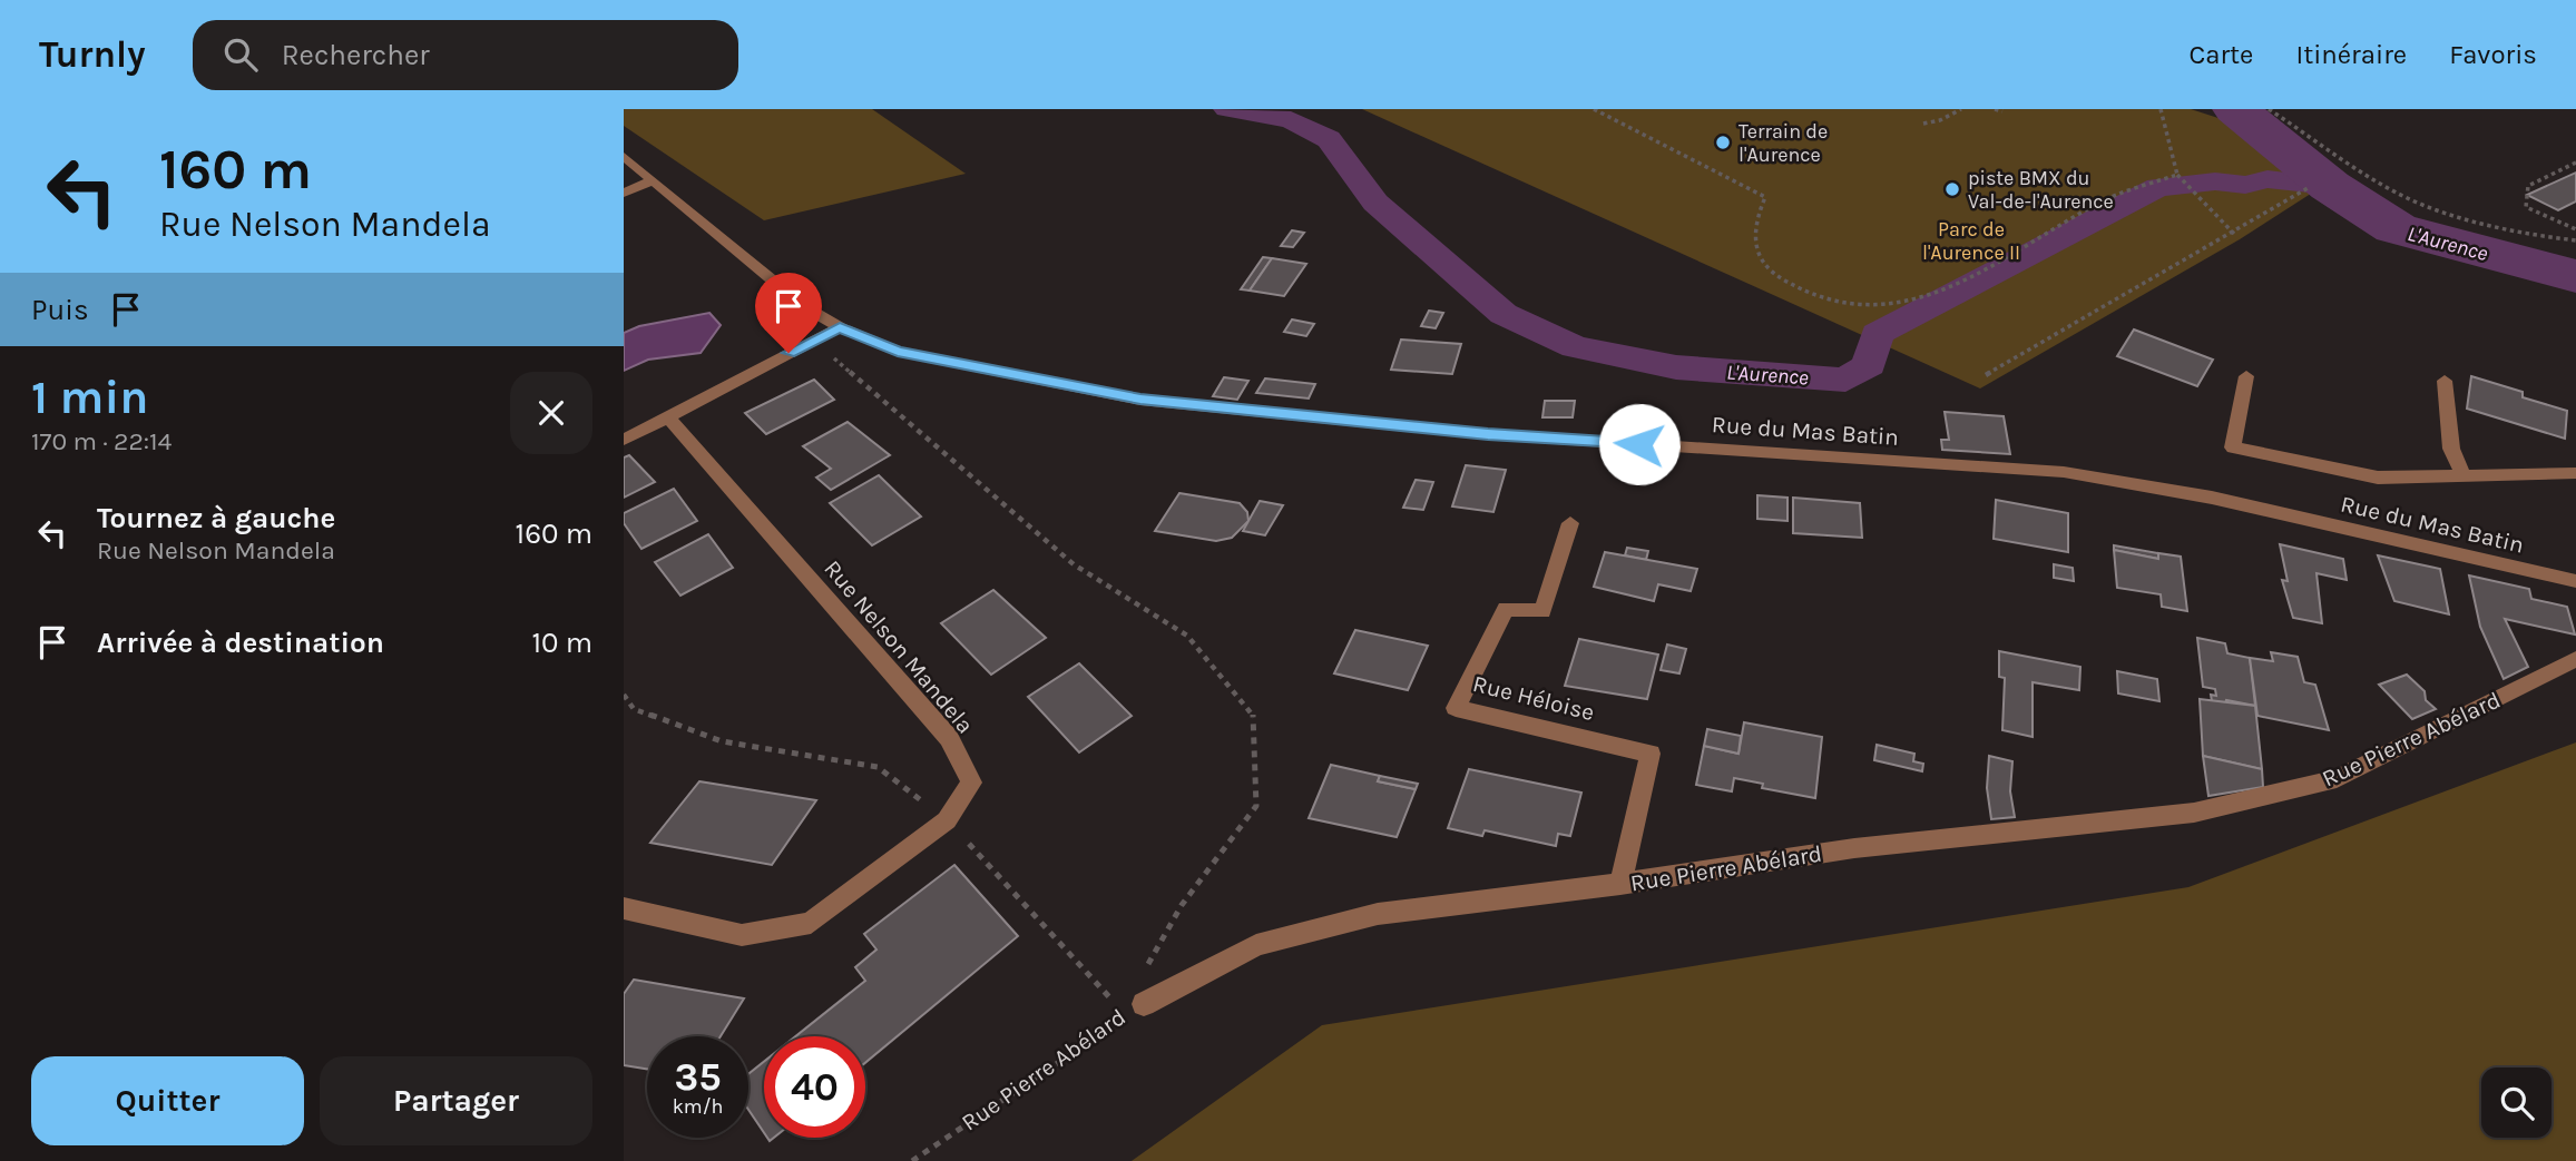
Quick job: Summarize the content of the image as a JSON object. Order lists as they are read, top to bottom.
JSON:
{
  "streets": {
    "street": [
      "Rue du Mas Batin",
      "Rue Nelson Mandela",
      "Rue Héloise",
      "Rue Pierre Abélard"
    ]
  },
  "crossings": [
    ["Rue Héloise", "Rue Pierre Abélard"]
  ],
  "water": ["L'Aurence"],
  "parks": ["Parc de l'Aurence II"],
  "places": ["Terrain de l'Aurence", "piste BMX du Val-de-l'Aurence"],
  "page": {
    "header": "Turnly",
    "search": "Rechercher",
    "nav": ["Carte", "Itinéraire", "Favoris"],
    "turn": ["160 m", "Rue Nelson Mandela"],
    "then": "Puis",
    "heading": ["1 min", "170 m · 22:14"],
    "list": [
      {
        "name": "Tournez à gauche",
        "note": "Rue Nelson Mandela",
        "value": "160 m"
      },
      {
        "name": "Arrivée à destination",
        "value": "10 m"
      }
    ],
    "speed": "35 km/h",
    "limit": "40",
    "buttons": ["Quitter", "Partager"]
  }
}
